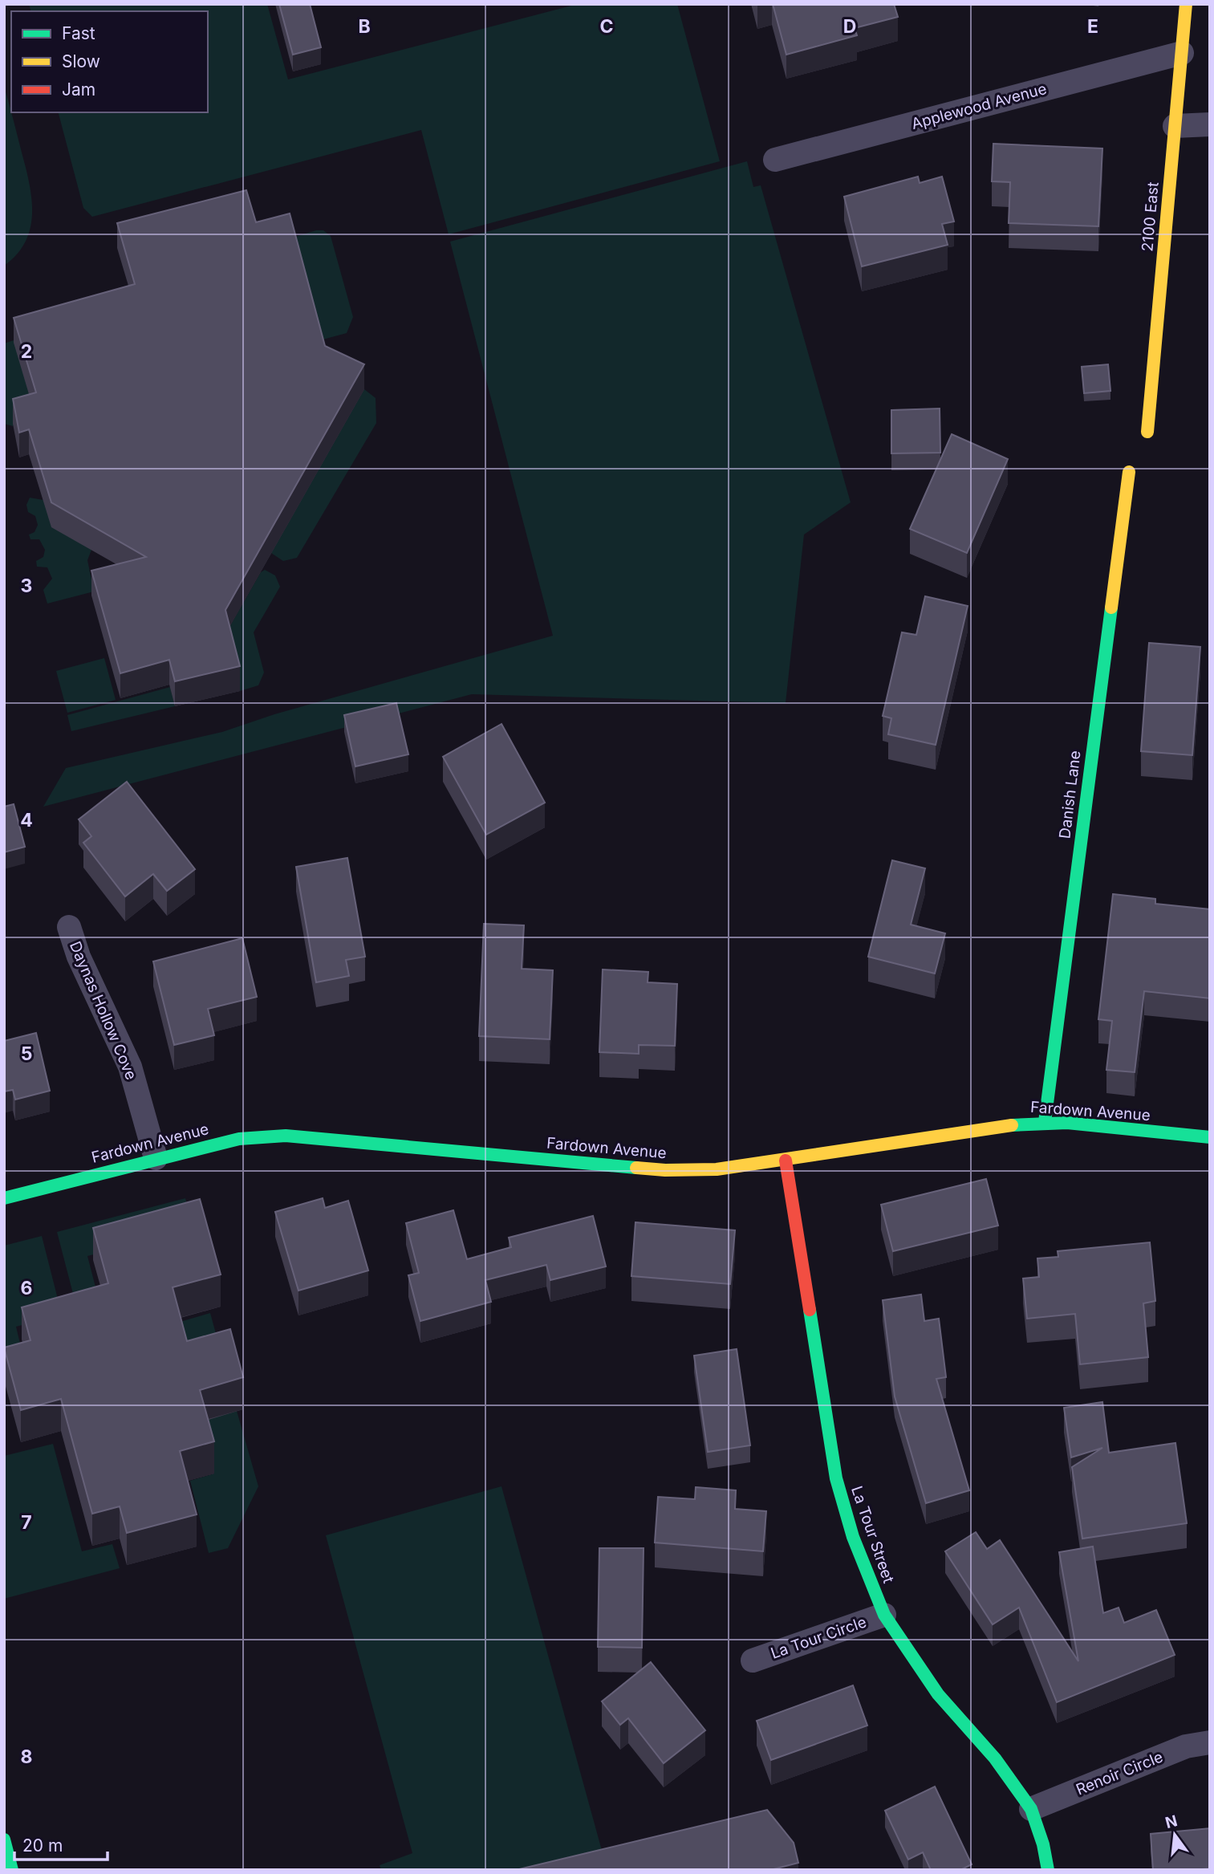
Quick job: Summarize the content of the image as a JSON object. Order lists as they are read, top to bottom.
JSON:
{
  "streets": {
    "street": [
      "Applewood Avenue",
      "2100 East",
      "Danish Lane",
      "Daynas Hollow Cove",
      "Fardown Avenue",
      "La Tour Street",
      "La Tour Circle",
      "Renoir Circle"
    ]
  },
  "crossings": [
    ["Applewood Avenue", "2100 East"],
    ["Danish Lane", "Fardown Avenue"],
    ["Daynas Hollow Cove", "Fardown Avenue"],
    ["Fardown Avenue", "La Tour Street"],
    ["La Tour Street", "La Tour Circle"],
    ["La Tour Street", "Renoir Circle"]
  ],
  "legend": ["Fast", "Slow", "Jam"],
  "scale_bar": "20 m",
  "north": "top",
  "grid": {
    "columns": [
      "B",
      "C",
      "D",
      "E"
    ],
    "rows": [
      "2",
      "3",
      "4",
      "5",
      "6",
      "7",
      "8"
    ]
  }
}
